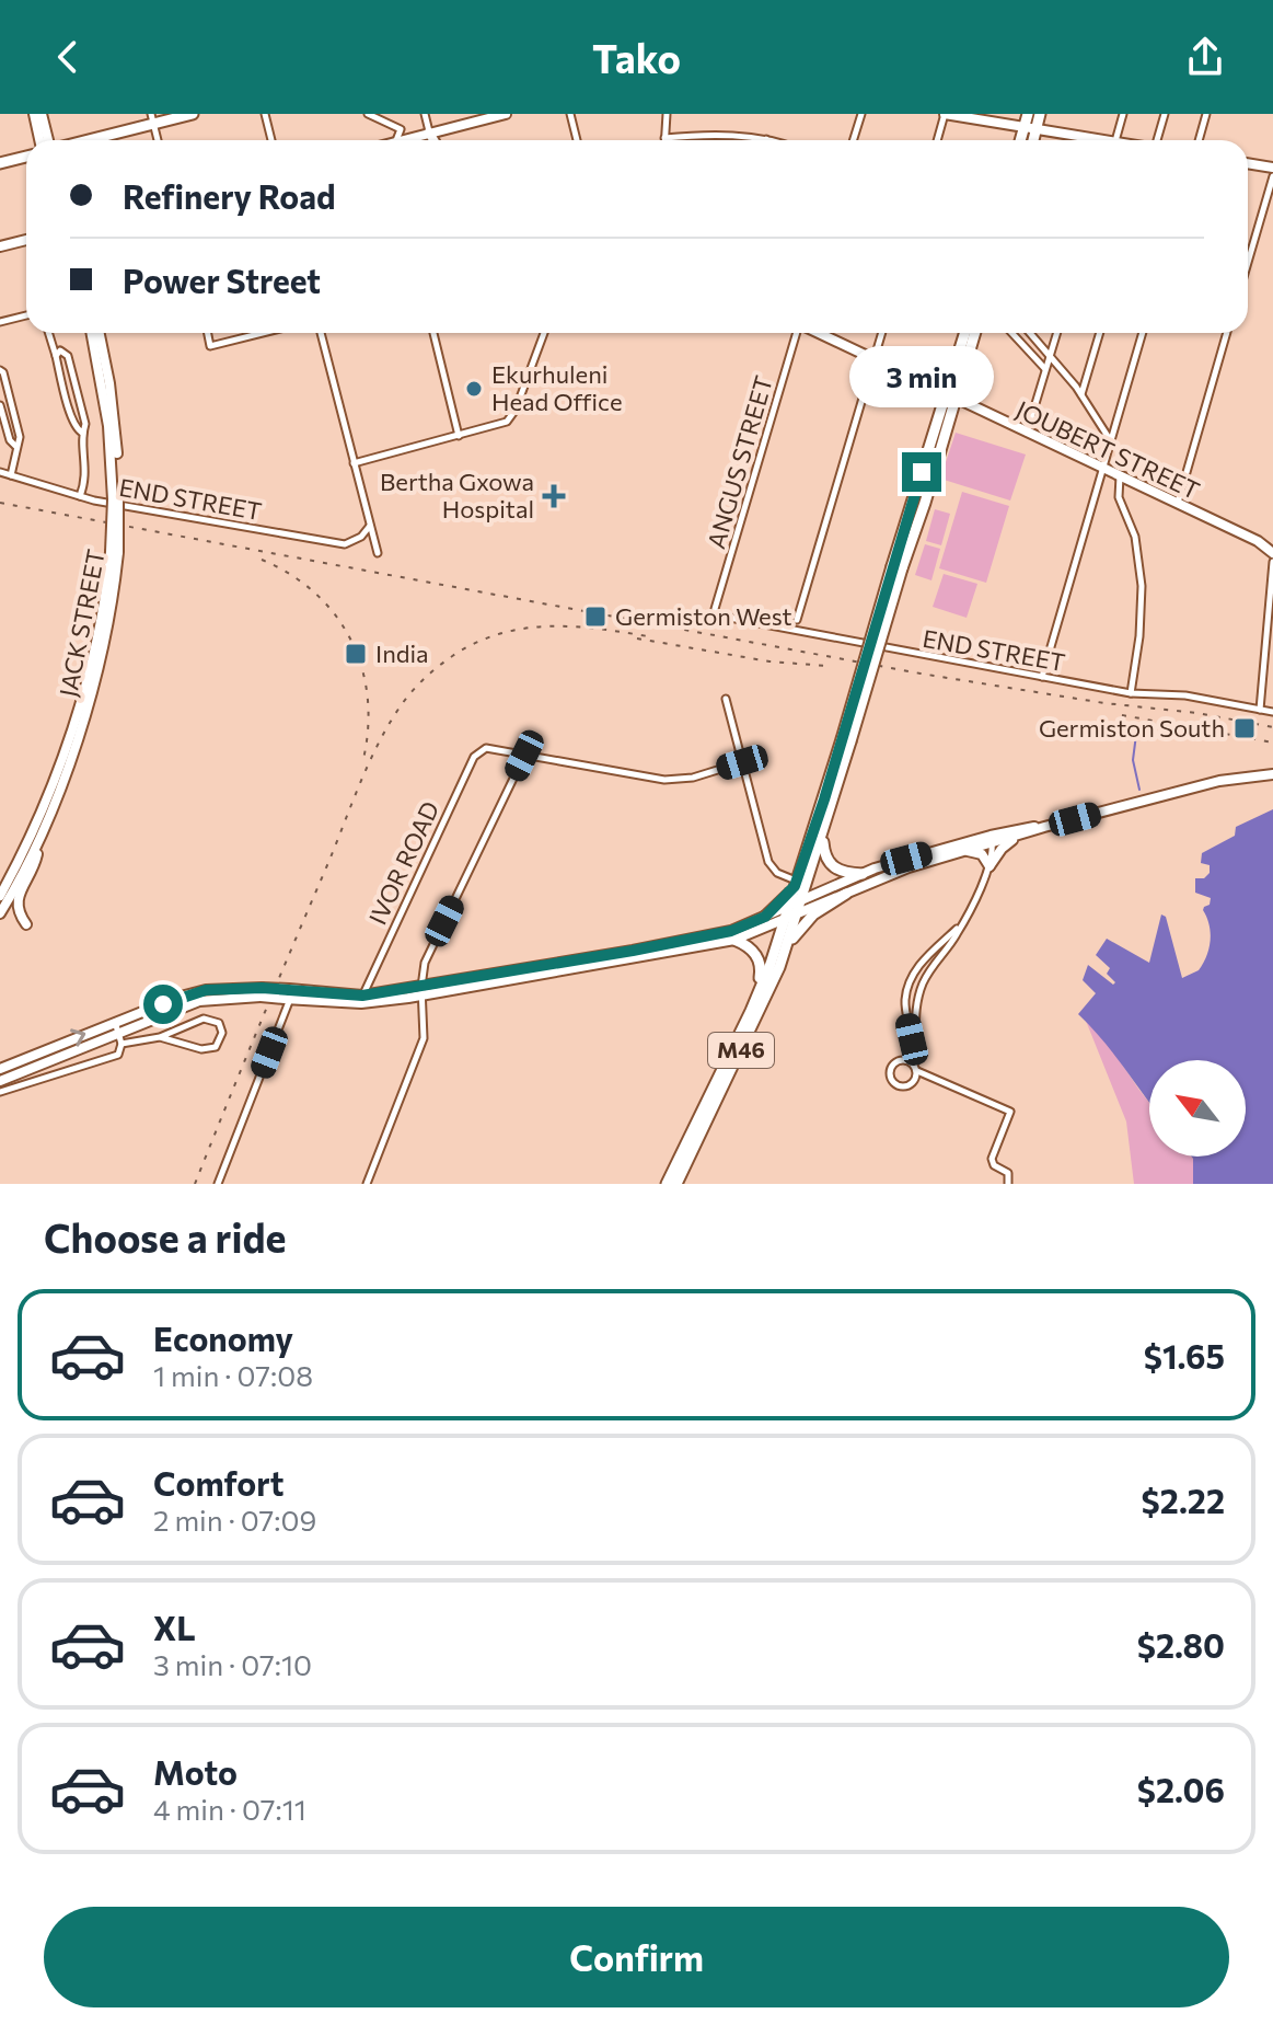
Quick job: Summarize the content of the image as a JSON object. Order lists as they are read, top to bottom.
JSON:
{
  "streets": {
    "main road": ["JOUBERT STREET", "JACK STREET", "M46"],
    "street": ["ANGUS STREET", "END STREET", "IVOR ROAD"]
  },
  "crossings": [
    ["ANGUS STREET", "END STREET"]
  ],
  "places": {
    "other": ["Ekurhuleni Head Office"],
    "health": ["Bertha Gxowa Hospital"],
    "transit": ["Germiston West", "India", "Germiston South"]
  },
  "north": "top left",
  "page": {
    "header": "Tako",
    "banner": ["Refinery Road", "Power Street"],
    "bubble": "3 min",
    "heading": "Choose a ride",
    "list": [
      {
        "name": "Economy",
        "note": "1 min · 07:08",
        "value": "$1.65"
      },
      {
        "name": "Comfort",
        "note": "2 min · 07:09",
        "value": "$2.22"
      },
      {
        "name": "XL",
        "note": "3 min · 07:10",
        "value": "$2.80"
      },
      {
        "name": "Moto",
        "note": "4 min · 07:11",
        "value": "$2.06"
      }
    ],
    "buttons": "Confirm"
  }
}
